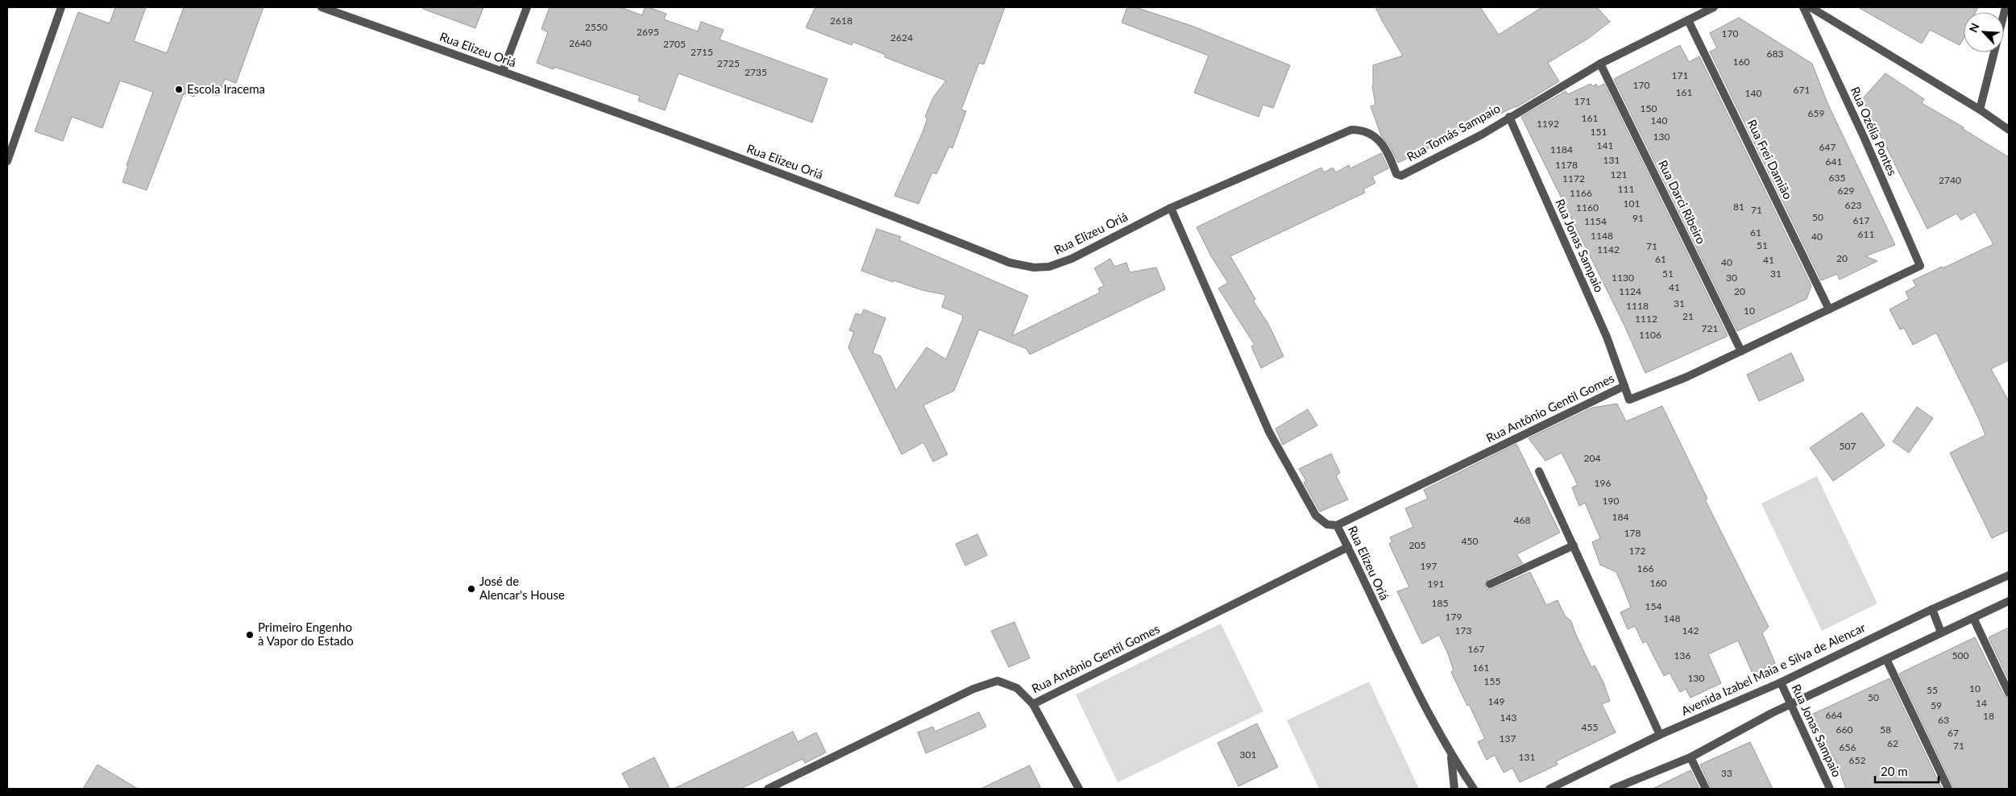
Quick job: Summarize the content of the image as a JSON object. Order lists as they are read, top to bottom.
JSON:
{
  "streets": {
    "street": [
      "Rua Elizeu Oriá",
      "Rua Ozélia Pontes",
      "Rua Tomás Sampaio",
      "Rua Frei Damião",
      "Rua Darci Ribeiro",
      "Rua Jonas Sampaio",
      "Rua Antônio Gentil Gomes",
      "Avenida Izabel Maia e Silva de Alencar"
    ]
  },
  "crossings": [
    ["Rua Elizeu Oriá", "Rua Tomás Sampaio"],
    ["Rua Elizeu Oriá", "Rua Antônio Gentil Gomes"],
    ["Rua Ozélia Pontes", "Rua Antônio Gentil Gomes"],
    ["Rua Tomás Sampaio", "Rua Frei Damião"],
    ["Rua Tomás Sampaio", "Rua Darci Ribeiro"],
    ["Rua Tomás Sampaio", "Rua Jonas Sampaio"],
    ["Rua Frei Damião", "Rua Antônio Gentil Gomes"],
    ["Rua Darci Ribeiro", "Rua Antônio Gentil Gomes"],
    ["Rua Jonas Sampaio", "Rua Antônio Gentil Gomes"],
    ["Rua Jonas Sampaio", "Avenida Izabel Maia e Silva de Alencar"]
  ],
  "places": ["Escola Iracema", "José de Alencar's House", "Primeiro Engenho à Vapor do Estado"],
  "house_numbers": [
    "2618",
    "2550",
    "2695",
    "170",
    "2624",
    "2640",
    "2705",
    "2715",
    "683",
    "160",
    "2725",
    "2735",
    "171",
    "170",
    "671",
    "161",
    "140",
    "171",
    "150",
    "659",
    "161",
    "140",
    "1192",
    "151",
    "130",
    "141",
    "647",
    "1184",
    "131",
    "641",
    "1178",
    "121",
    "635",
    "1172",
    "2740",
    "111",
    "629",
    "1166",
    "101",
    "623",
    "81",
    "1160",
    "71",
    "50",
    "91",
    "617",
    "1154",
    "61",
    "611",
    "1148",
    "40",
    "51",
    "71",
    "1142",
    "20",
    "61",
    "41",
    "40",
    "51",
    "31",
    "1130",
    "30",
    "41",
    "1124",
    "20",
    "31",
    "1118",
    "10",
    "21",
    "1112",
    "721",
    "1106",
    "507",
    "204",
    "196",
    "190",
    "184",
    "468",
    "178",
    "450",
    "205",
    "172",
    "197",
    "166",
    "160",
    "191",
    "185",
    "154",
    "179",
    "148",
    "173",
    "142",
    "167",
    "136",
    "500",
    "161",
    "130",
    "155",
    "10",
    "55",
    "50",
    "149",
    "14",
    "59",
    "664",
    "18",
    "143",
    "63",
    "455",
    "660",
    "58",
    "67",
    "137",
    "62",
    "71",
    "656",
    "301",
    "131",
    "652",
    "33"
  ],
  "scale_bar": "20 m",
  "north": "top left"
}
